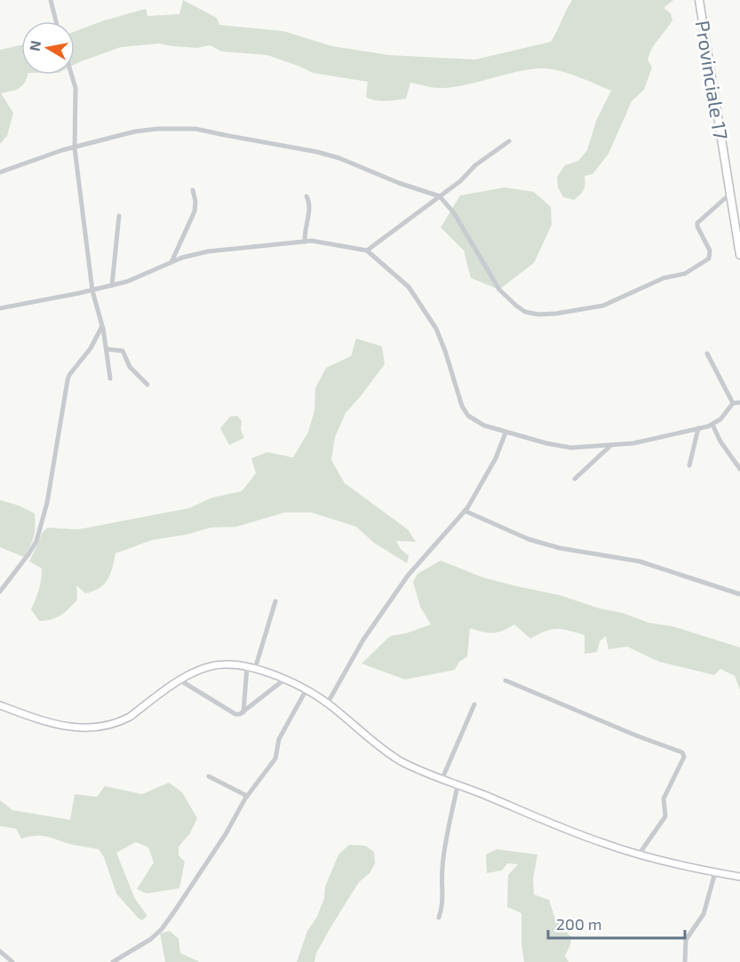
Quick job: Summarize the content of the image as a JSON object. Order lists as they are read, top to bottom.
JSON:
{
  "streets": {
    "main road": ["Provinciale 17"]
  },
  "scale_bar": "200 m",
  "north": "left"
}
